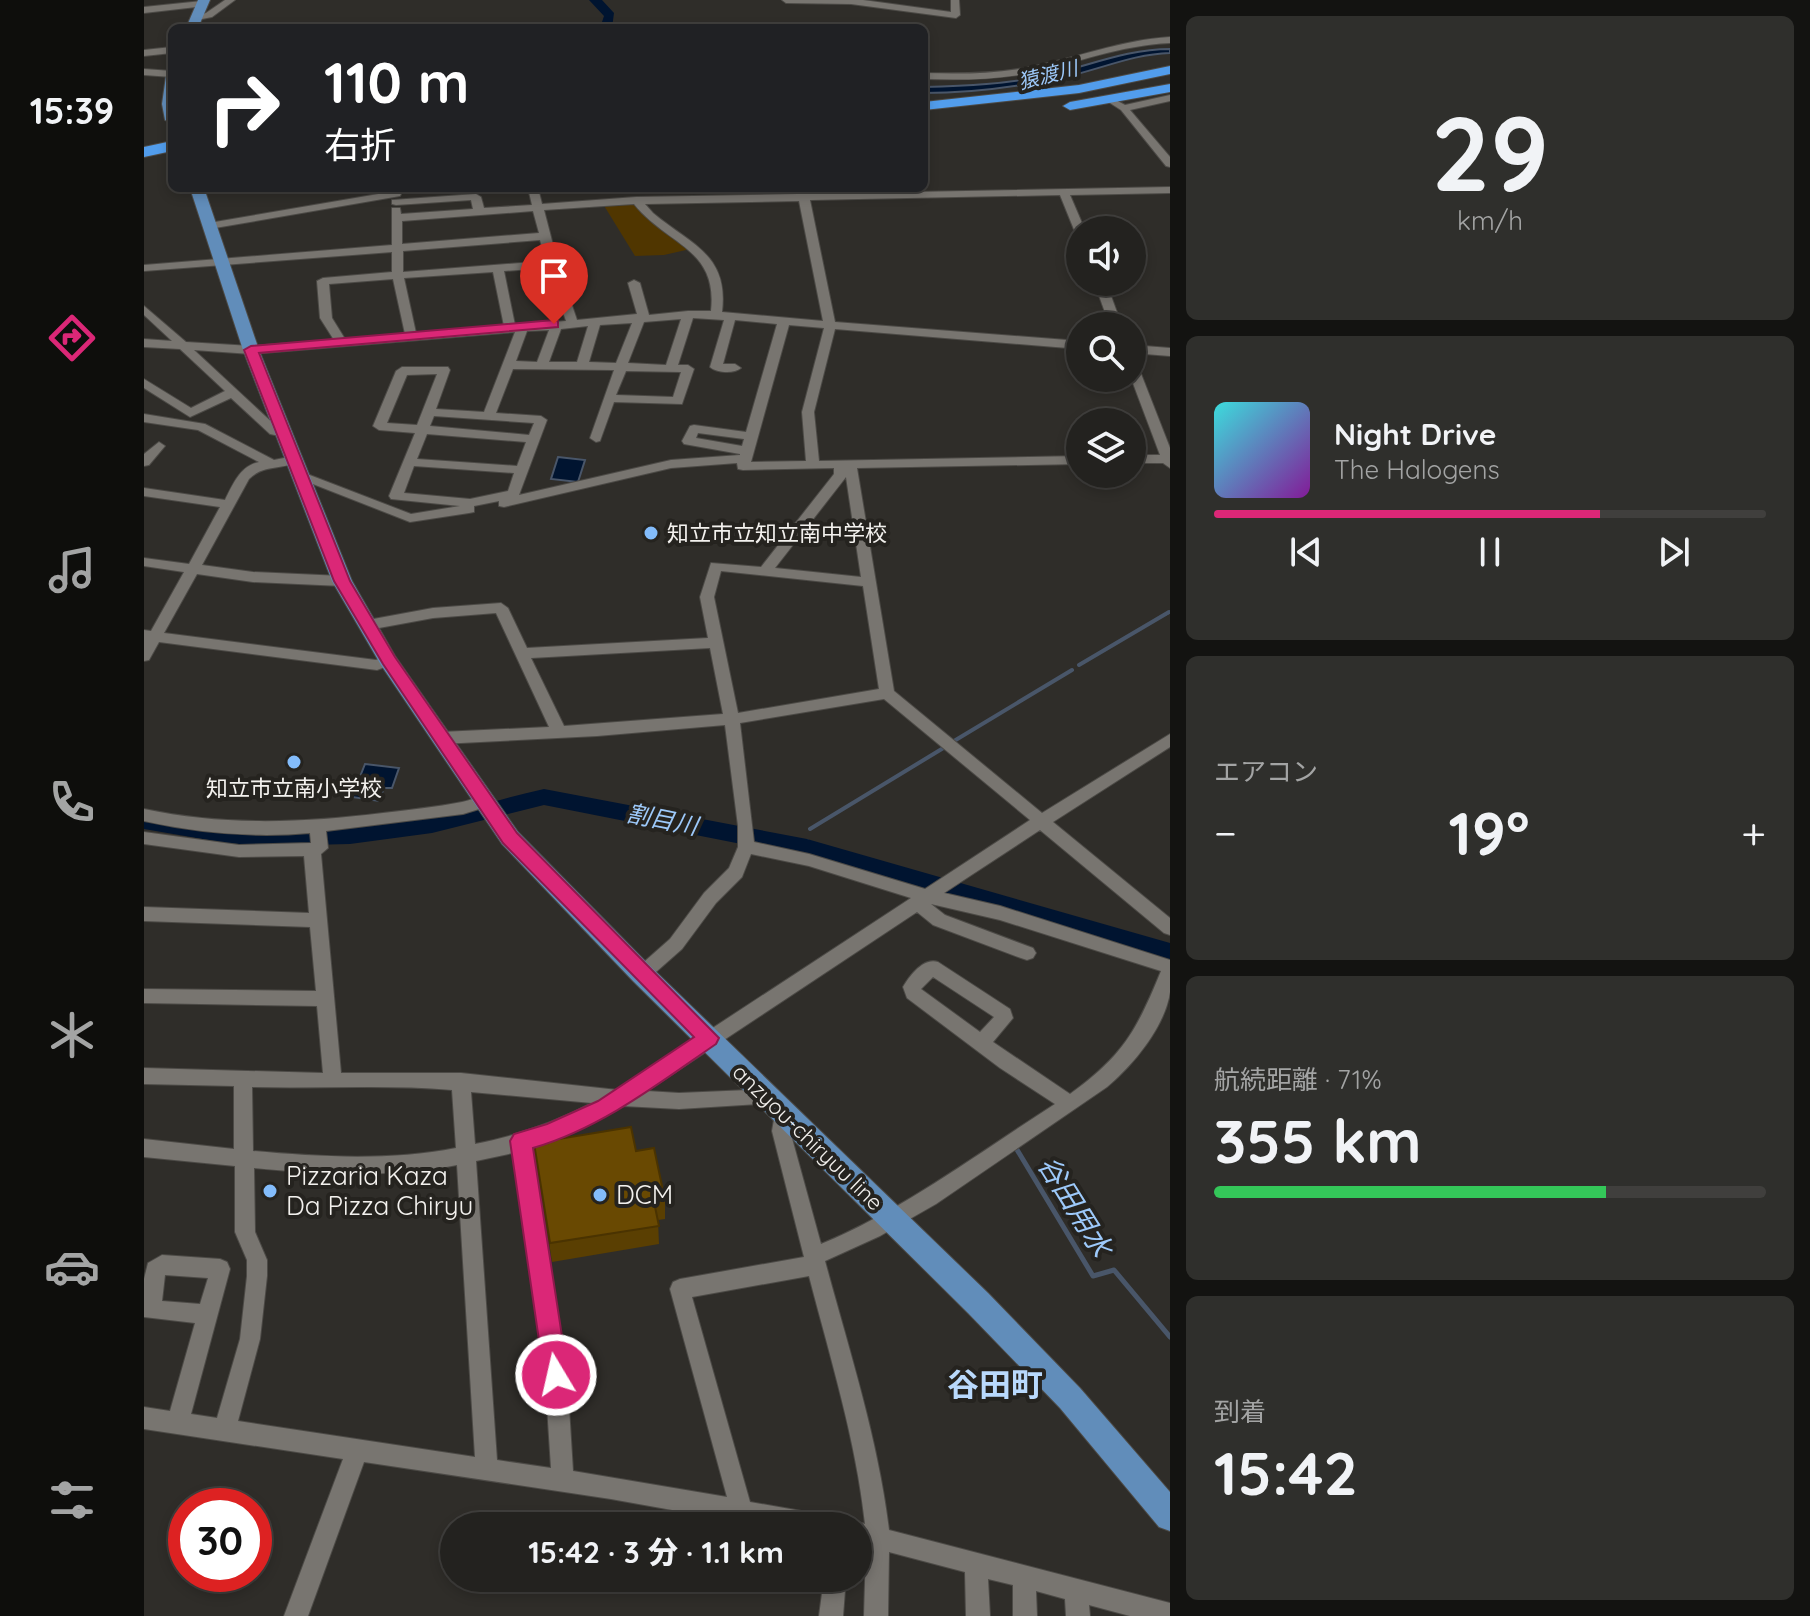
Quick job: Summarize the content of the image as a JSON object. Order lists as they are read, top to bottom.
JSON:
{
  "streets": {
    "main road": ["anzyou-chiryuu line"]
  },
  "districts": ["谷田町"],
  "water": ["猿渡川", "割目川", "谷田用水"],
  "places": [
    "知立市立知立南中学校",
    "知立市立南小学校",
    "Pizzaria Kaza Da Pizza Chiryu",
    "DCM"
  ],
  "page": {
    "tabs": "15:39",
    "tile": [
      ["29", "km/h"],
      "エアコン",
      ["航続距離 · 71%", "355 km"],
      ["到着", "15:42"]
    ],
    "turn": ["110 m", "右折"],
    "song": ["Night Drive", "The Halogens"],
    "heat": ["−", "19°", "+"],
    "limit": "30",
    "trip": "15:42 · 3 分 · 1.1 km"
  }
}
